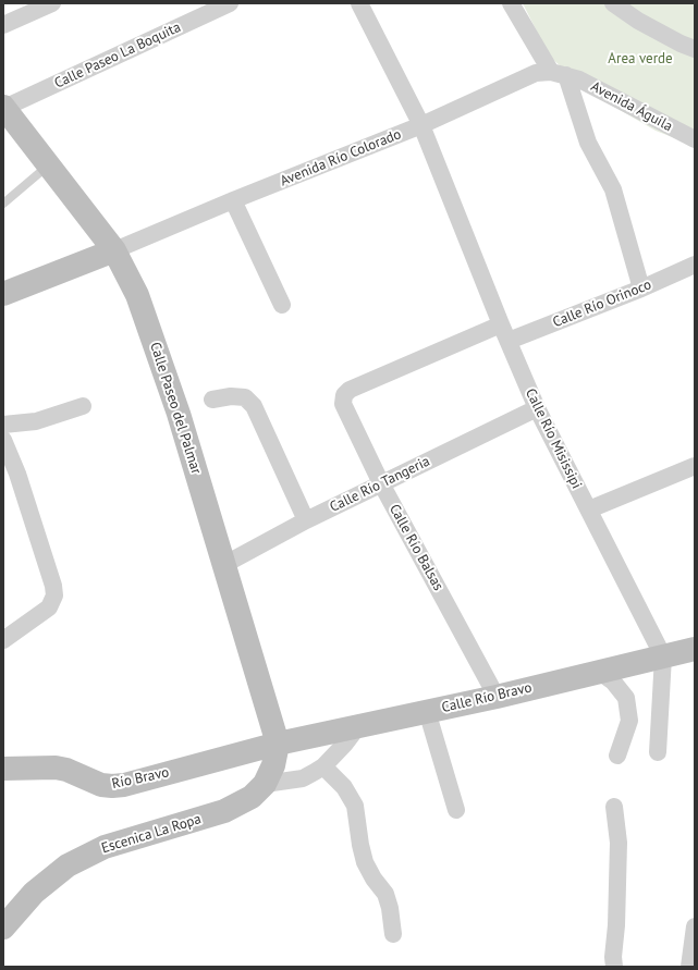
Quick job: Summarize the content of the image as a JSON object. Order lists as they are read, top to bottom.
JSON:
{
  "streets": {
    "street": [
      "Calle Paseo La Boquita",
      "Avenida Águila",
      "Avenida Río Colorado",
      "Calle Río Orinoco",
      "Calle Paseo del Palmar",
      "Calle Río Misissipi",
      "Calle Río Tangeria",
      "Calle Río Balsas",
      "Calle Río Bravo",
      "Río Bravo",
      "Escenica La Ropa"
    ]
  },
  "crossings": [
    ["Calle Paseo La Boquita", "Calle Paseo del Palmar"],
    ["Avenida Águila", "Avenida Río Colorado"],
    ["Avenida Río Colorado", "Calle Paseo del Palmar"],
    ["Avenida Río Colorado", "Calle Río Misissipi"],
    ["Calle Río Orinoco", "Calle Río Misissipi"],
    ["Calle Paseo del Palmar", "Calle Río Tangeria"],
    ["Calle Paseo del Palmar", "Calle Río Bravo"],
    ["Calle Paseo del Palmar", "Río Bravo"],
    ["Calle Río Misissipi", "Calle Río Tangeria"],
    ["Calle Río Misissipi", "Calle Río Balsas"],
    ["Calle Río Misissipi", "Calle Río Bravo"],
    ["Calle Río Tangeria", "Calle Río Balsas"],
    ["Calle Río Balsas", "Calle Río Bravo"],
    ["Calle Río Bravo", "Río Bravo"]
  ],
  "parks": ["Area verde"]
}
